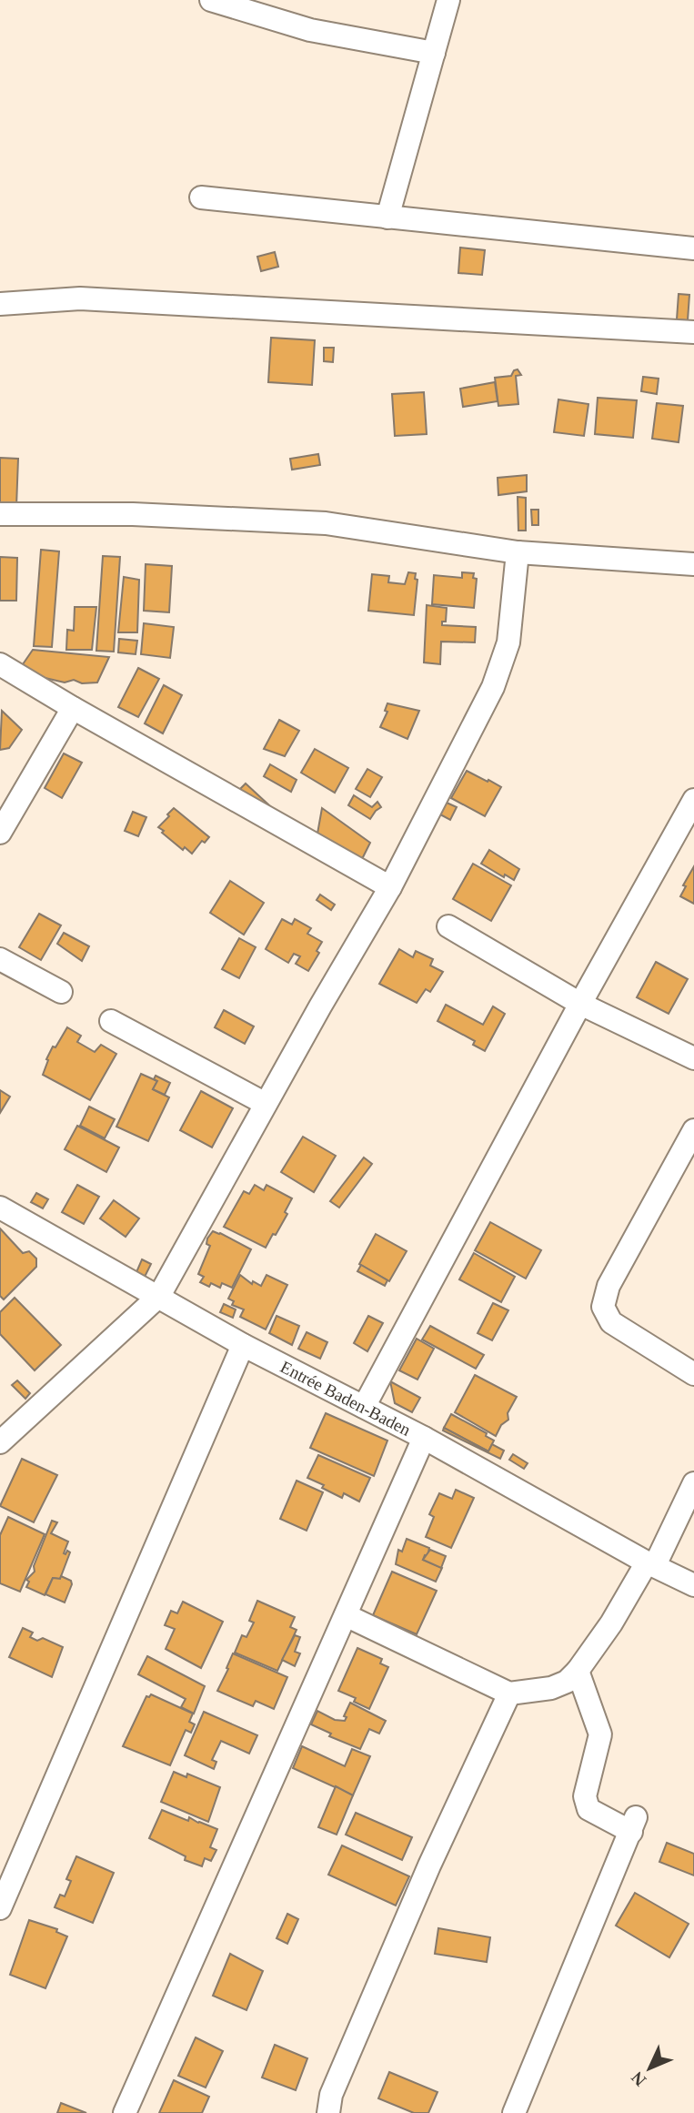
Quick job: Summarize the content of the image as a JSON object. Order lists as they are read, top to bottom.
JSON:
{
  "streets": {
    "street": ["Entrée Baden-Baden"]
  },
  "north": "bottom left"
}
